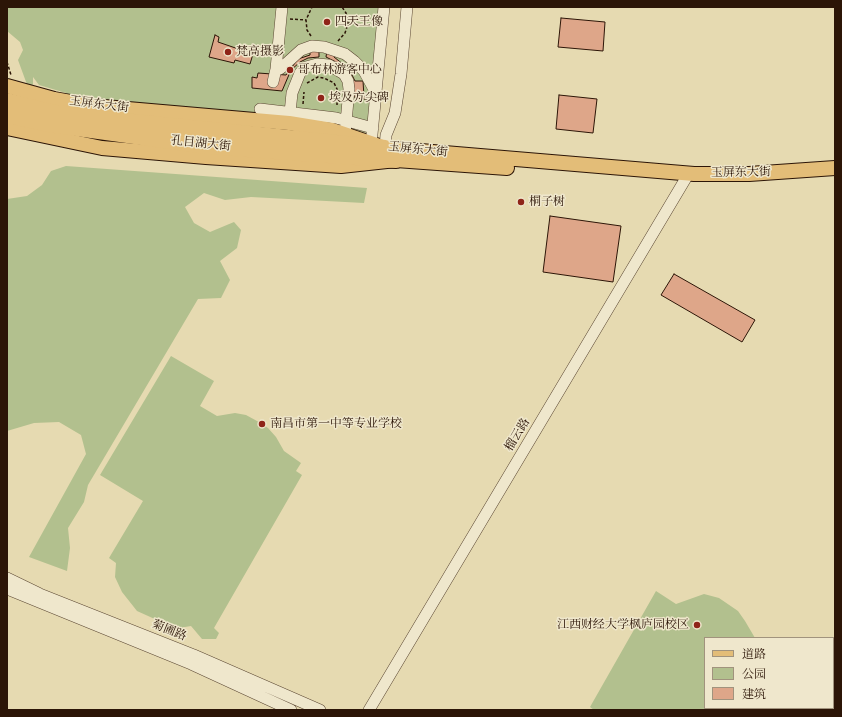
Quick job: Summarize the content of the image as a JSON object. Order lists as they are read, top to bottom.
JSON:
{
  "streets": {
    "highway": ["孔目湖大街"],
    "main road": ["玉屏东大街"],
    "street": ["榴云路", "菊圃路"]
  },
  "crossings": [
    ["玉屏东大街", "孔目湖大街"],
    ["玉屏东大街", "榴云路"]
  ],
  "places": [
    "四天王像",
    "梵高摄影",
    "哥布林游客中心",
    "埃及方尖碑",
    "桐子树",
    "南昌市第一中等专业学校",
    "江西财经大学枫庐园校区"
  ],
  "legend": ["道路", "公园", "建筑"]
}
